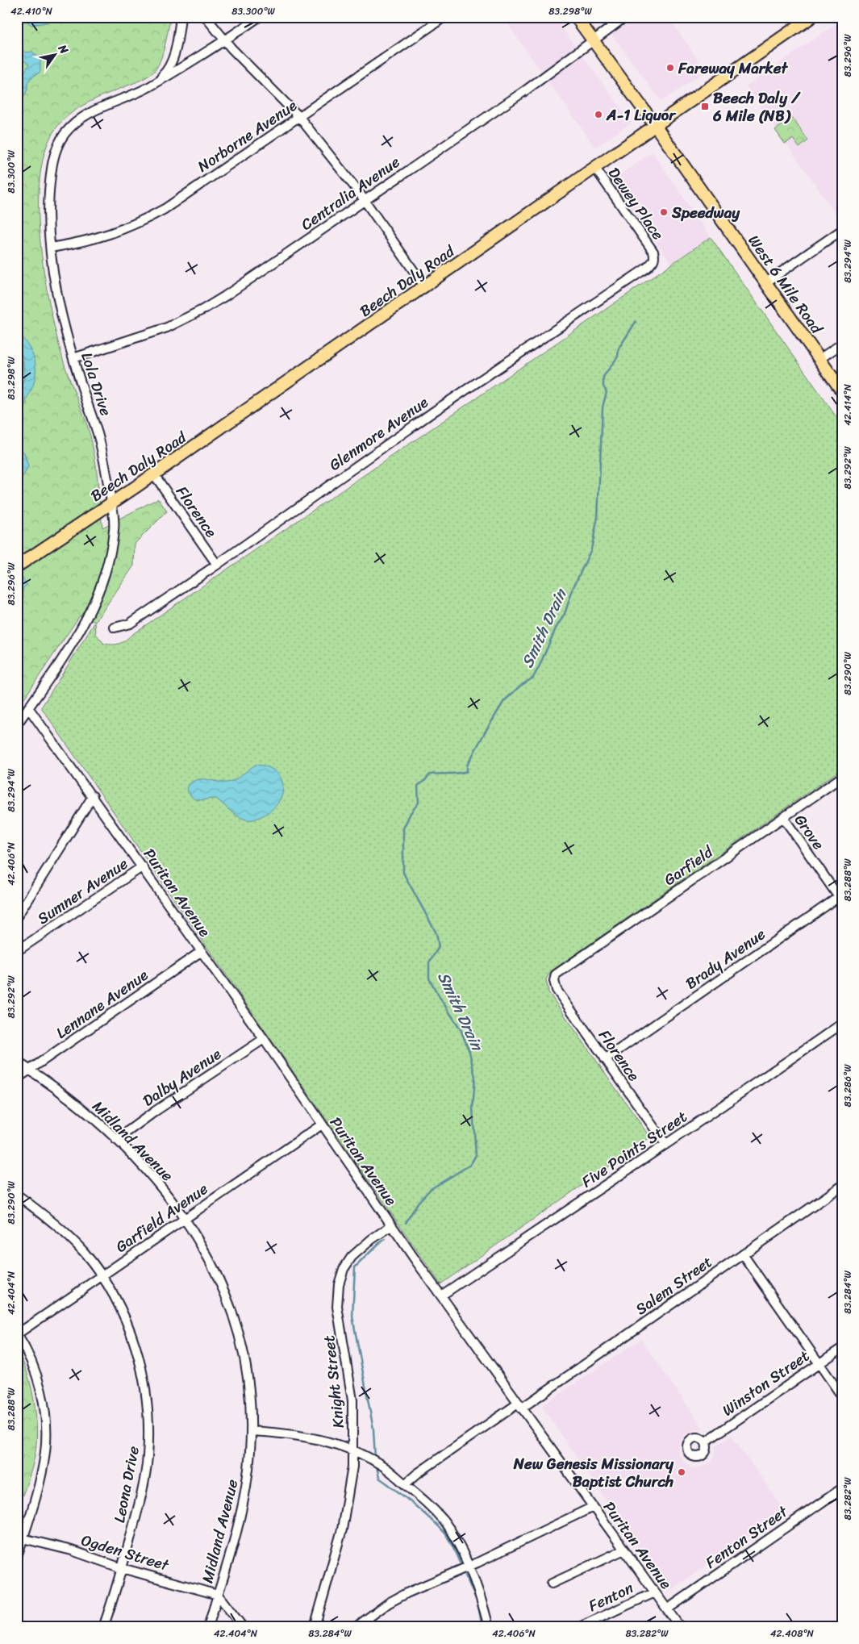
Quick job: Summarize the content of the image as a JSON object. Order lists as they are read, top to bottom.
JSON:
{
  "streets": {
    "main road": ["Beech Daly Road", "West 6 Mile Road"],
    "street": [
      "Norborne Avenue",
      "Centralia Avenue",
      "Dewey Place",
      "Lola Drive",
      "Glenmore Avenue",
      "Florence",
      "Grove",
      "Garfield",
      "Sumner Avenue",
      "Puritan Avenue",
      "Brady Avenue",
      "Lennane Avenue",
      "Dalby Avenue",
      "Midland Avenue",
      "Five Points Street",
      "Garfield Avenue",
      "Salem Street",
      "Knight Street",
      "Winston Street",
      "Leona Drive",
      "Fenton Street",
      "Ogden Street",
      "Fenton"
    ]
  },
  "crossings": [
    ["Norborne Avenue", "Lola Drive"],
    ["Centralia Avenue", "West 6 Mile Road"],
    ["Centralia Avenue", "Lola Drive"],
    ["Dewey Place", "Beech Daly Road"],
    ["Dewey Place", "Glenmore Avenue"],
    ["Beech Daly Road", "West 6 Mile Road"],
    ["Beech Daly Road", "Lola Drive"],
    ["Beech Daly Road", "Florence"],
    ["Lola Drive", "Puritan Avenue"],
    ["Glenmore Avenue", "Florence"],
    ["Florence", "Garfield"],
    ["Florence", "Brady Avenue"],
    ["Florence", "Five Points Street"],
    ["Grove", "Garfield"],
    ["Grove", "Brady Avenue"],
    ["Sumner Avenue", "Puritan Avenue"],
    ["Puritan Avenue", "Lennane Avenue"],
    ["Puritan Avenue", "Dalby Avenue"],
    ["Puritan Avenue", "Five Points Street"],
    ["Puritan Avenue", "Garfield Avenue"],
    ["Puritan Avenue", "Salem Street"],
    ["Puritan Avenue", "Knight Street"],
    ["Puritan Avenue", "Fenton Street"],
    ["Puritan Avenue", "Fenton"],
    ["Lennane Avenue", "Midland Avenue"],
    ["Dalby Avenue", "Midland Avenue"],
    ["Midland Avenue", "Garfield Avenue"],
    ["Midland Avenue", "Ogden Street"],
    ["Garfield Avenue", "Leona Drive"],
    ["Leona Drive", "Ogden Street"]
  ],
  "water": ["Smith Drain"],
  "places": {
    "other": [
      "Fareway Market",
      "A-1 Liquor",
      "Speedway",
      "New Genesis Missionary Baptist Church"
    ],
    "transit": ["Beech Daly / 6 Mile (NB)"]
  },
  "north": "top right",
  "coordinates": [
    "42.410°N",
    "83.300°W",
    "83.298°W",
    "83.296°W",
    "83.294°W",
    "42.414°N",
    "83.292°W",
    "83.290°W",
    "42.406°N",
    "83.288°W",
    "83.286°W",
    "83.284°W",
    "42.404°N",
    "83.282°W",
    "42.408°N"
  ]
}
